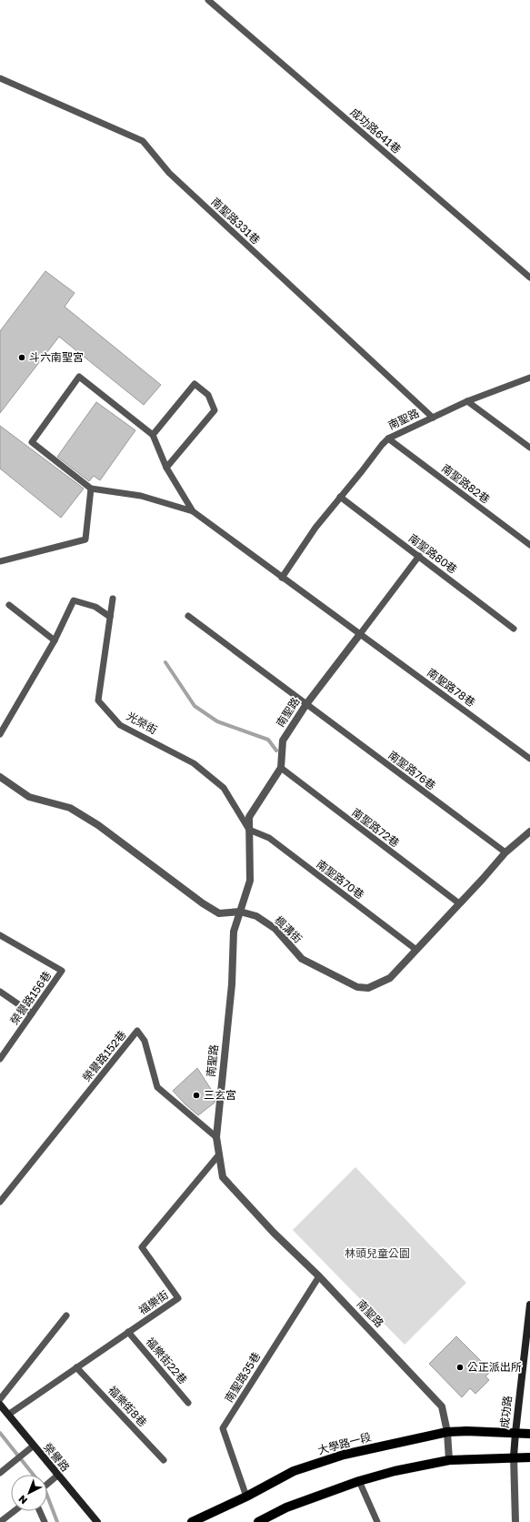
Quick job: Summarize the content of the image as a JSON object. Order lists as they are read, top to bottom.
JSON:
{
  "streets": {
    "main road": ["大學路一段"],
    "street": [
      "南聖路",
      "楓溝街",
      "成功路",
      "榮譽路"
    ],
    "lane": [
      "成功路641巷",
      "南聖路331巷",
      "南聖路82巷",
      "南聖路80巷",
      "南聖路78巷",
      "光榮街",
      "南聖路76巷",
      "南聖路72巷",
      "南聖路70巷",
      "榮譽路156巷",
      "榮譽路152巷",
      "福樂街",
      "福樂街22巷",
      "南聖路35巷",
      "福樂街8巷"
    ]
  },
  "crossings": [
    ["南聖路331巷", "南聖路"],
    ["南聖路", "南聖路82巷"],
    ["南聖路", "南聖路80巷"],
    ["南聖路", "南聖路78巷"],
    ["南聖路", "光榮街"],
    ["南聖路", "南聖路76巷"],
    ["南聖路", "南聖路72巷"],
    ["南聖路", "南聖路70巷"],
    ["南聖路", "楓溝街"],
    ["南聖路", "榮譽路152巷"],
    ["南聖路", "福樂街"],
    ["南聖路", "南聖路35巷"],
    ["南聖路", "大學路一段"],
    ["光榮街", "南聖路70巷"],
    ["南聖路76巷", "楓溝街"],
    ["南聖路72巷", "楓溝街"],
    ["南聖路70巷", "楓溝街"],
    ["福樂街", "福樂街22巷"],
    ["福樂街", "福樂街8巷"],
    ["福樂街", "榮譽路"],
    ["南聖路35巷", "大學路一段"],
    ["成功路", "大學路一段"]
  ],
  "parks": ["林頭兒童公園"],
  "places": ["斗六南聖宮", "三玄宮", "公正派出所"],
  "north": "bottom left"
}
